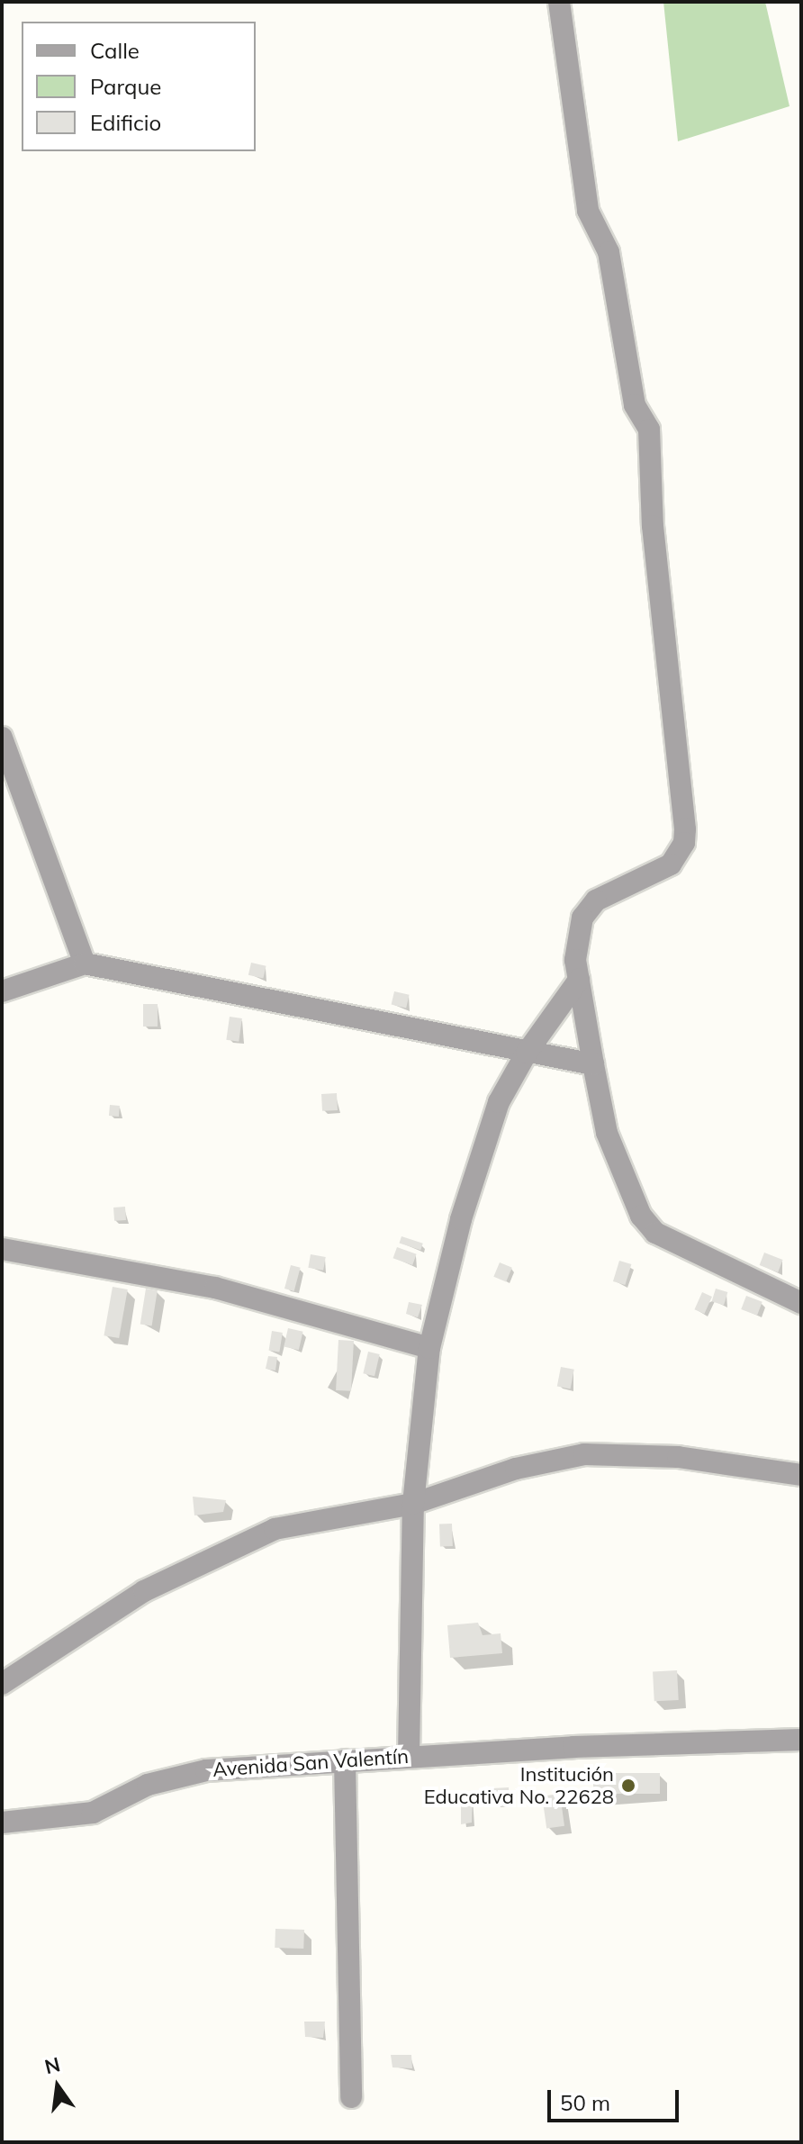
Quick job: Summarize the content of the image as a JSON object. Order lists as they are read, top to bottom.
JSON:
{
  "streets": {
    "street": ["Avenida San Valentín"]
  },
  "places": ["Institución Educativa No. 22628"],
  "legend": ["Calle", "Parque", "Edificio"],
  "scale_bar": "50 m",
  "north": "top"
}
